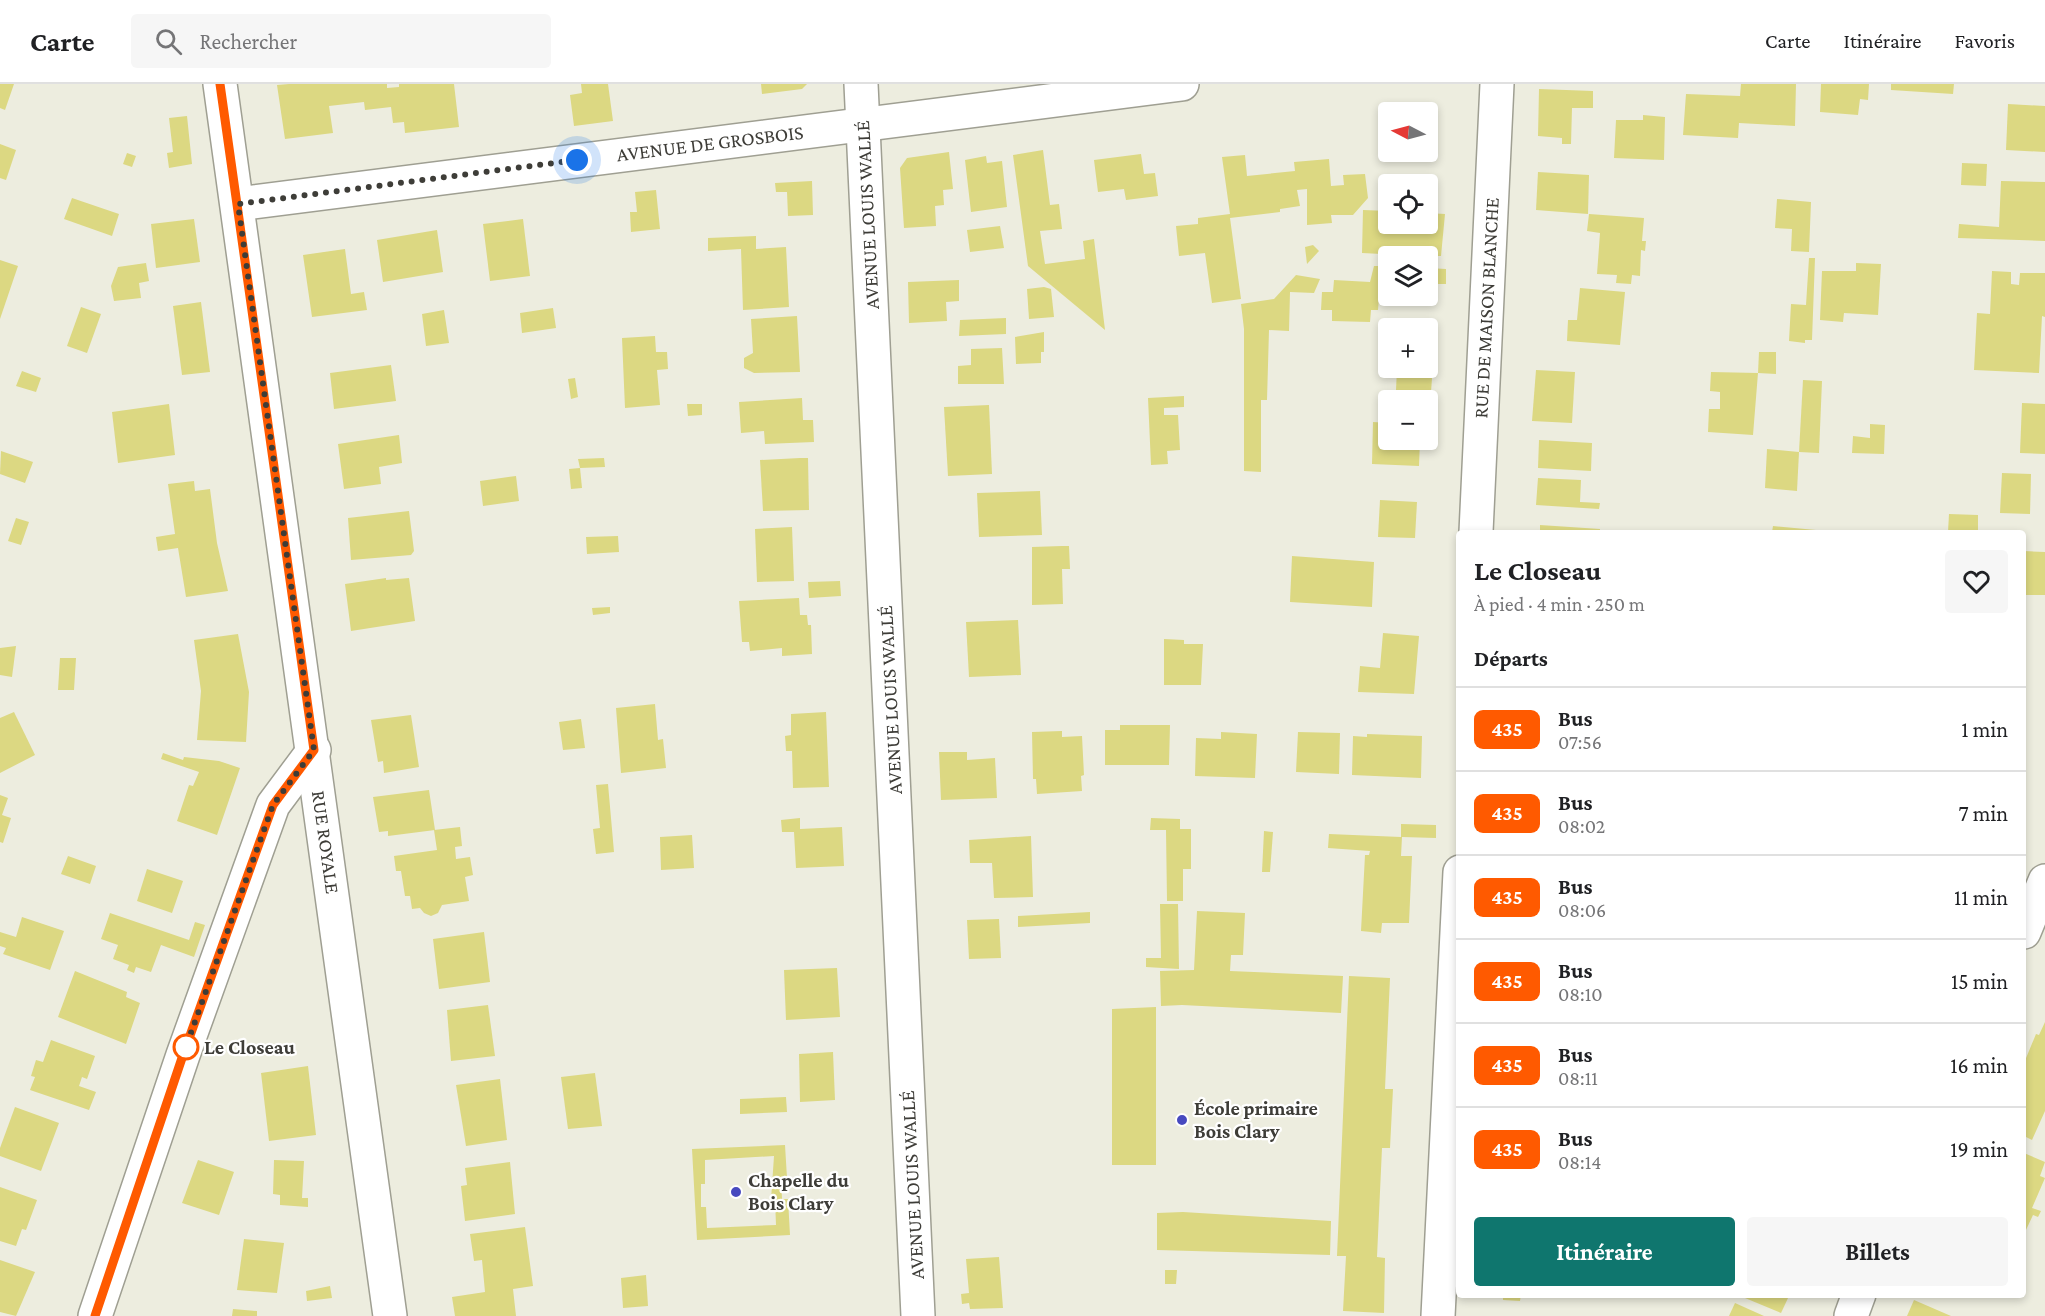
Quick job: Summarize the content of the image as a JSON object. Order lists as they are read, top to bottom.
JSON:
{
  "streets": {
    "street": [
      "AVENUE DE GROSBOIS",
      "AVENUE LOUIS WALLÉ",
      "RUE DE MAISON BLANCHE",
      "RUE ROYALE"
    ]
  },
  "crossings": [
    ["AVENUE DE GROSBOIS", "AVENUE LOUIS WALLÉ"],
    ["AVENUE DE GROSBOIS", "RUE ROYALE"]
  ],
  "places": ["Le Closeau", "École primaire Bois Clary", "Chapelle du Bois Clary"],
  "lines": ["bus line 435"],
  "north": "left",
  "page": {
    "header": "Carte",
    "search": "Rechercher",
    "nav": ["Carte", "Itinéraire", "Favoris"],
    "map_buttons": ["+", "−"],
    "heading": [
      ["Le Closeau", "À pied · 4 min · 250 m"],
      "Départs"
    ],
    "list": [
      {
        "mark": "435",
        "name": "Bus",
        "note": "07:56",
        "value": "1 min"
      },
      {
        "mark": "435",
        "name": "Bus",
        "note": "08:02",
        "value": "7 min"
      },
      {
        "mark": "435",
        "name": "Bus",
        "note": "08:06",
        "value": "11 min"
      },
      {
        "mark": "435",
        "name": "Bus",
        "note": "08:10",
        "value": "15 min"
      },
      {
        "mark": "435",
        "name": "Bus",
        "note": "08:11",
        "value": "16 min"
      },
      {
        "mark": "435",
        "name": "Bus",
        "note": "08:14",
        "value": "19 min"
      }
    ],
    "buttons": ["Itinéraire", "Billets"]
  }
}
